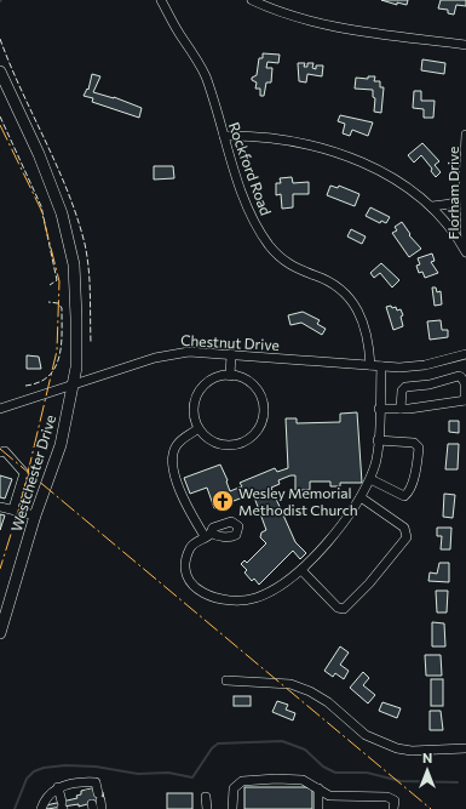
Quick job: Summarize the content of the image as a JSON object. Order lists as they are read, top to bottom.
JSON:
{
  "streets": {
    "main road": ["Westchester Drive"],
    "street": ["Rockford Road", "Florham Drive", "Chestnut Drive"]
  },
  "crossings": [
    ["Rockford Road", "Chestnut Drive"],
    ["Chestnut Drive", "Westchester Drive"]
  ],
  "places": {
    "church": ["Wesley Memorial Methodist Church"]
  },
  "north": "top"
}
